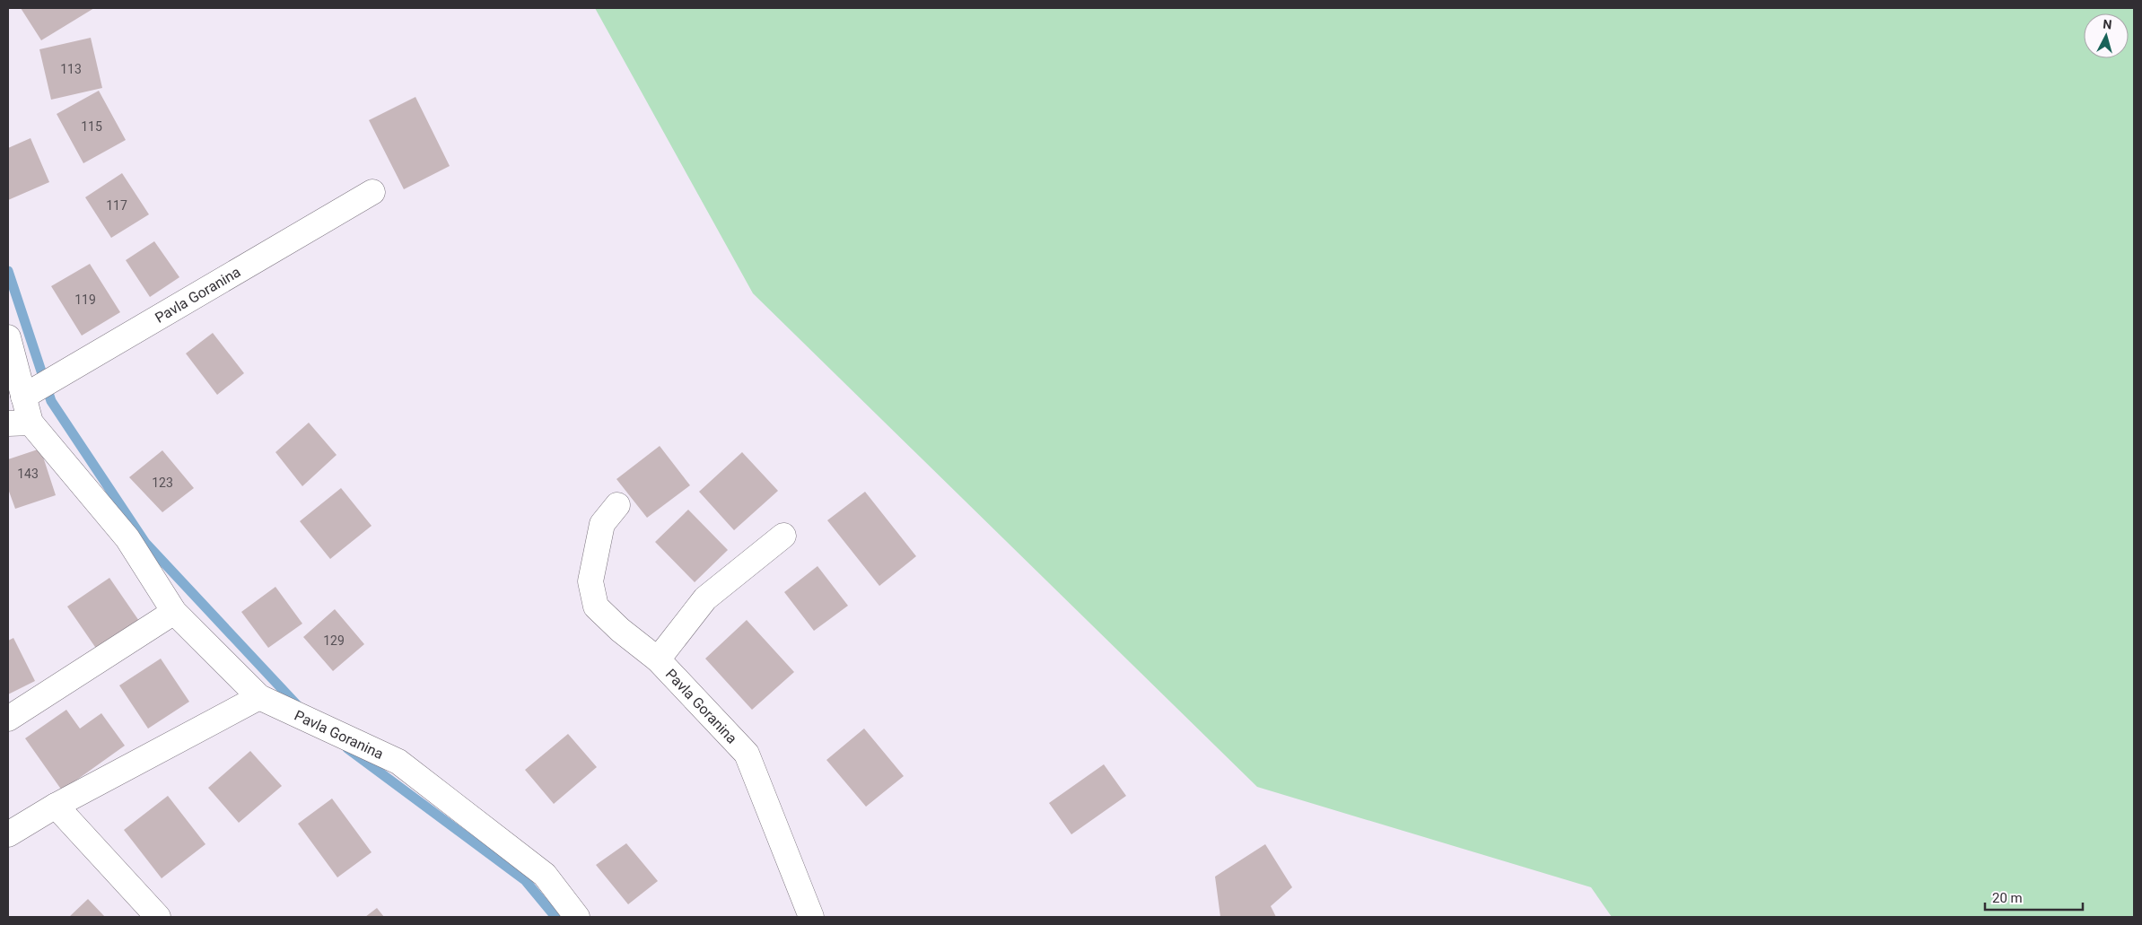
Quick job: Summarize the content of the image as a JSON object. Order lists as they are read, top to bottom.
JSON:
{
  "streets": {
    "street": ["Pavla Goranina"]
  },
  "house_numbers": [
    "113",
    "115",
    "117",
    "119",
    "143",
    "123",
    "129"
  ],
  "scale_bar": "20 m",
  "north": "top"
}
